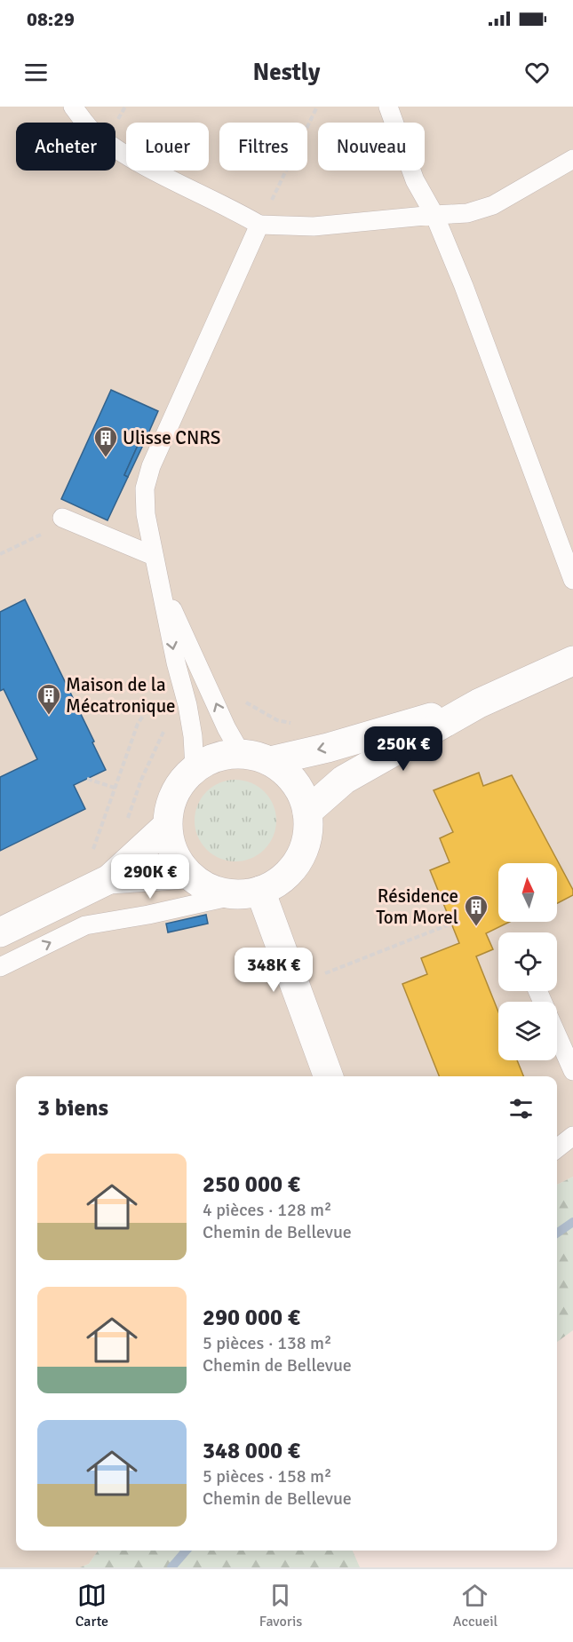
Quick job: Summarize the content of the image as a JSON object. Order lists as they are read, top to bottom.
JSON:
{
  "places": {
    "building": ["Ulisse CNRS", "Maison de la Mécatronique", "Résidence Tom Morel"]
  },
  "north": "top",
  "page": {
    "status": "08:29",
    "header": "Nestly",
    "chip": [
      "Acheter",
      "Louer",
      "Filtres",
      "Nouveau"
    ],
    "price": ["250K €", "290K €", "348K €"],
    "heading": "3 biens",
    "list": [
      {
        "name": "250 000 €",
        "note": "4 pièces · 128 m² · Chemin de Bellevue"
      },
      {
        "name": "290 000 €",
        "note": "5 pièces · 138 m² · Chemin de Bellevue"
      },
      {
        "name": "348 000 €",
        "note": "5 pièces · 158 m² · Chemin de Bellevue"
      }
    ],
    "tabs": ["Carte", "Favoris", "Accueil"]
  }
}
